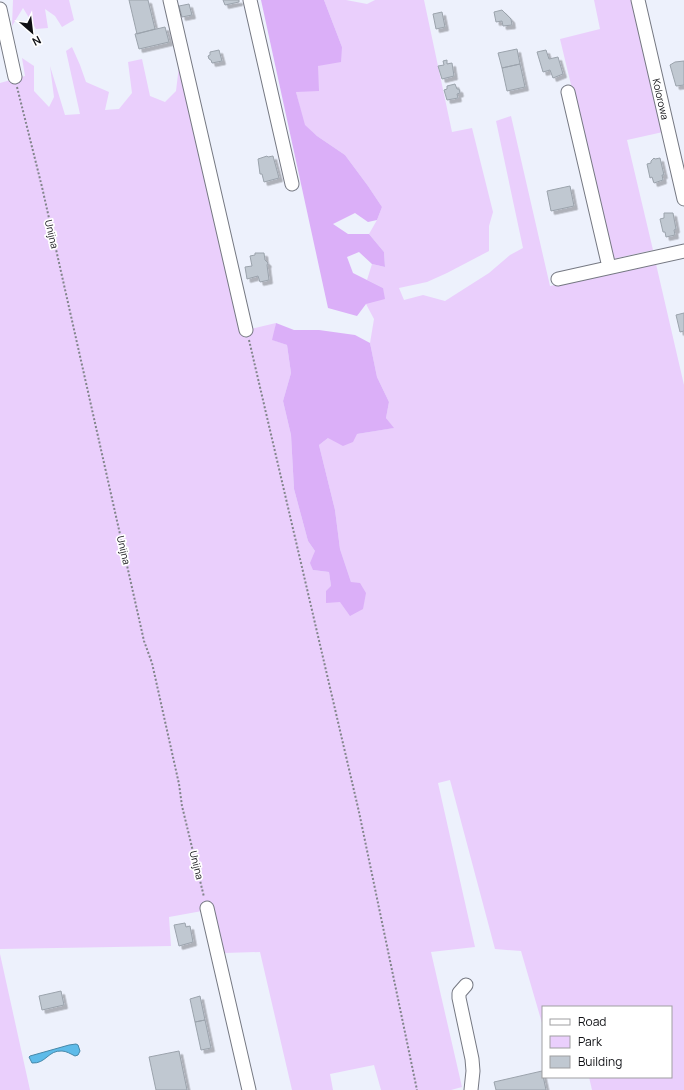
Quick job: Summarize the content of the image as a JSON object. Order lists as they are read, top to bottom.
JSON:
{
  "streets": {
    "street": ["Kolorowa"],
    "path": ["Unijna"]
  },
  "legend": ["Road", "Park", "Building"],
  "north": "bottom right"
}
